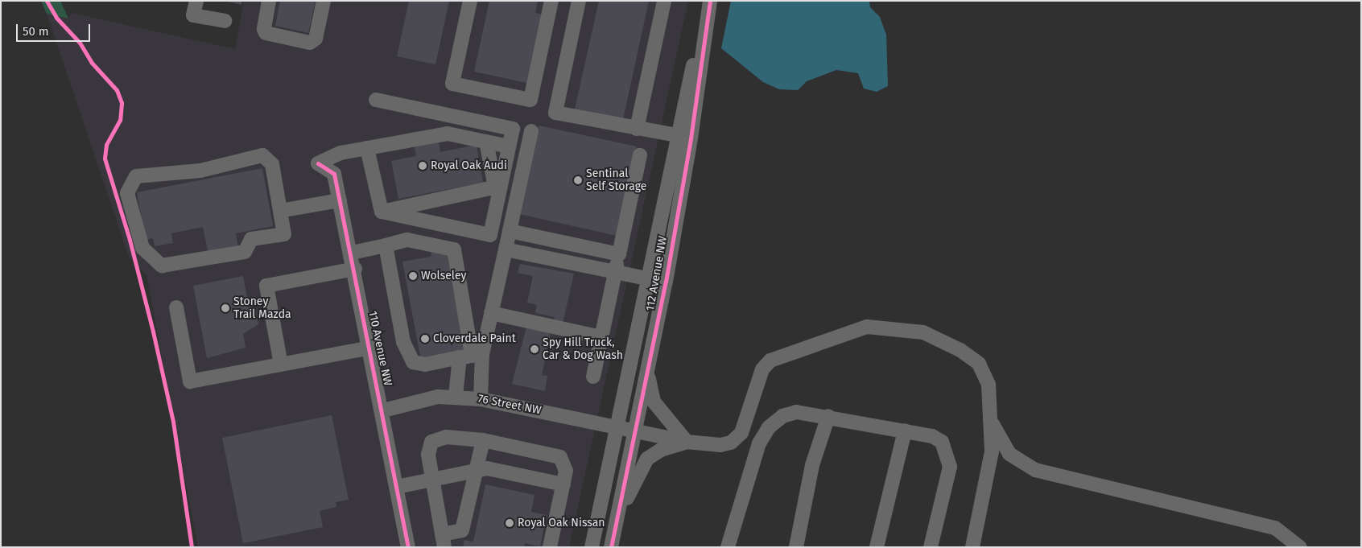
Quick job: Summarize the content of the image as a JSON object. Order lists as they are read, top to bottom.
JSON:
{
  "streets": {
    "street": ["112 Avenue NW", "110 Avenue NW", "76 Street NW"]
  },
  "crossings": [
    ["112 Avenue NW", "76 Street NW"],
    ["110 Avenue NW", "76 Street NW"]
  ],
  "places": [
    "Royal Oak Audi",
    "Sentinal Self Storage",
    "Wolseley",
    "Stoney Trail Mazda",
    "Cloverdale Paint",
    "Spy Hill Truck, Car & Dog Wash",
    "Royal Oak Nissan"
  ],
  "scale_bar": "50 m"
}
